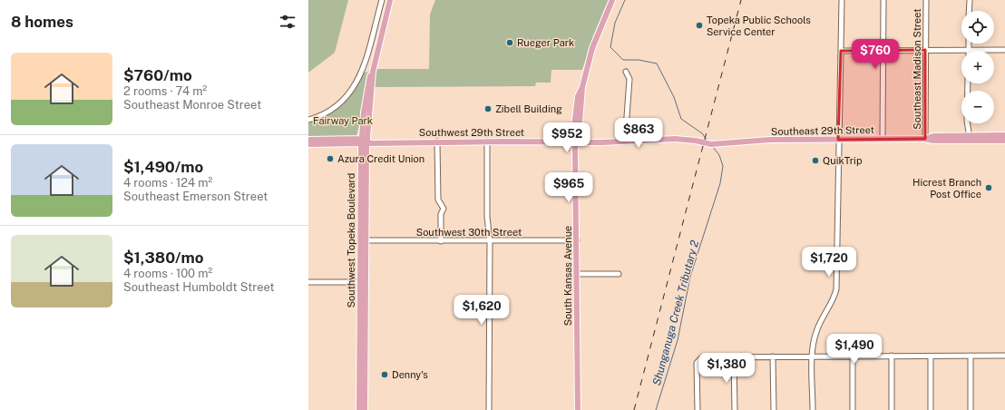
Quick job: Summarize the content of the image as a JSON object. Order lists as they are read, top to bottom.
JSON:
{
  "streets": {
    "main road": [
      "Southeast 29th Street",
      "Southwest 29th Street",
      "Southwest Topeka Boulevard",
      "South Kansas Avenue"
    ],
    "street": ["Southeast Madison Street", "Southwest 30th Street"]
  },
  "crossings": [
    ["Southeast Madison Street", "Southeast 29th Street"],
    ["Southeast 29th Street", "Southwest 29th Street"],
    ["Southeast 29th Street", "South Kansas Avenue"],
    ["Southwest 29th Street", "Southwest Topeka Boulevard"],
    ["Southwest 29th Street", "South Kansas Avenue"],
    ["Southwest 30th Street", "Southwest Topeka Boulevard"],
    ["Southwest 30th Street", "South Kansas Avenue"]
  ],
  "water": ["Shunganuga Creek Tributary 2"],
  "parks": ["Fairway Park"],
  "places": [
    "Topeka Public Schools Service Center",
    "Rueger Park",
    "Zibell Building",
    "Azura Credit Union",
    "QuikTrip",
    "Hicrest Branch Post Office",
    "Denny's"
  ],
  "page": {
    "heading": "8 homes",
    "map_buttons": ["+", "−"],
    "price": [
      "$760",
      "$863",
      "$952",
      "$965",
      "$1,720",
      "$1,620",
      "$1,490",
      "$1,380"
    ],
    "list": [
      {
        "name": "$760/mo",
        "note": "2 rooms · 74 m² · Southeast Monroe Street"
      },
      {
        "name": "$1,490/mo",
        "note": "4 rooms · 124 m² · Southeast Emerson Street"
      },
      {
        "name": "$1,380/mo",
        "note": "4 rooms · 100 m² · Southeast Humboldt Street"
      }
    ]
  }
}
